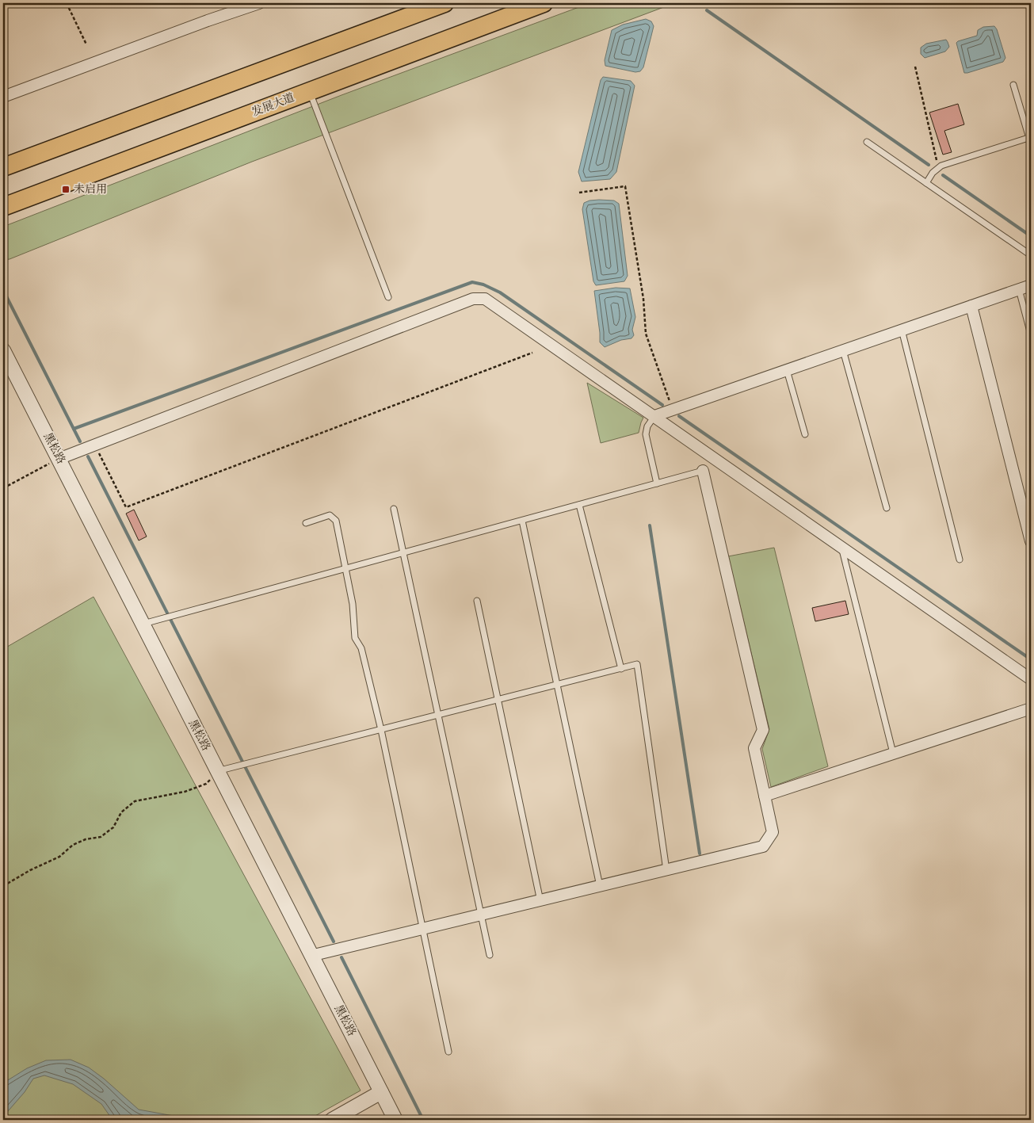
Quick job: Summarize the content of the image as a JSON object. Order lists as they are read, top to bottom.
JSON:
{
  "streets": {
    "main road": ["发展大道"],
    "street": ["黑松路"]
  },
  "places": {
    "transit": ["未启用"]
  }
}
